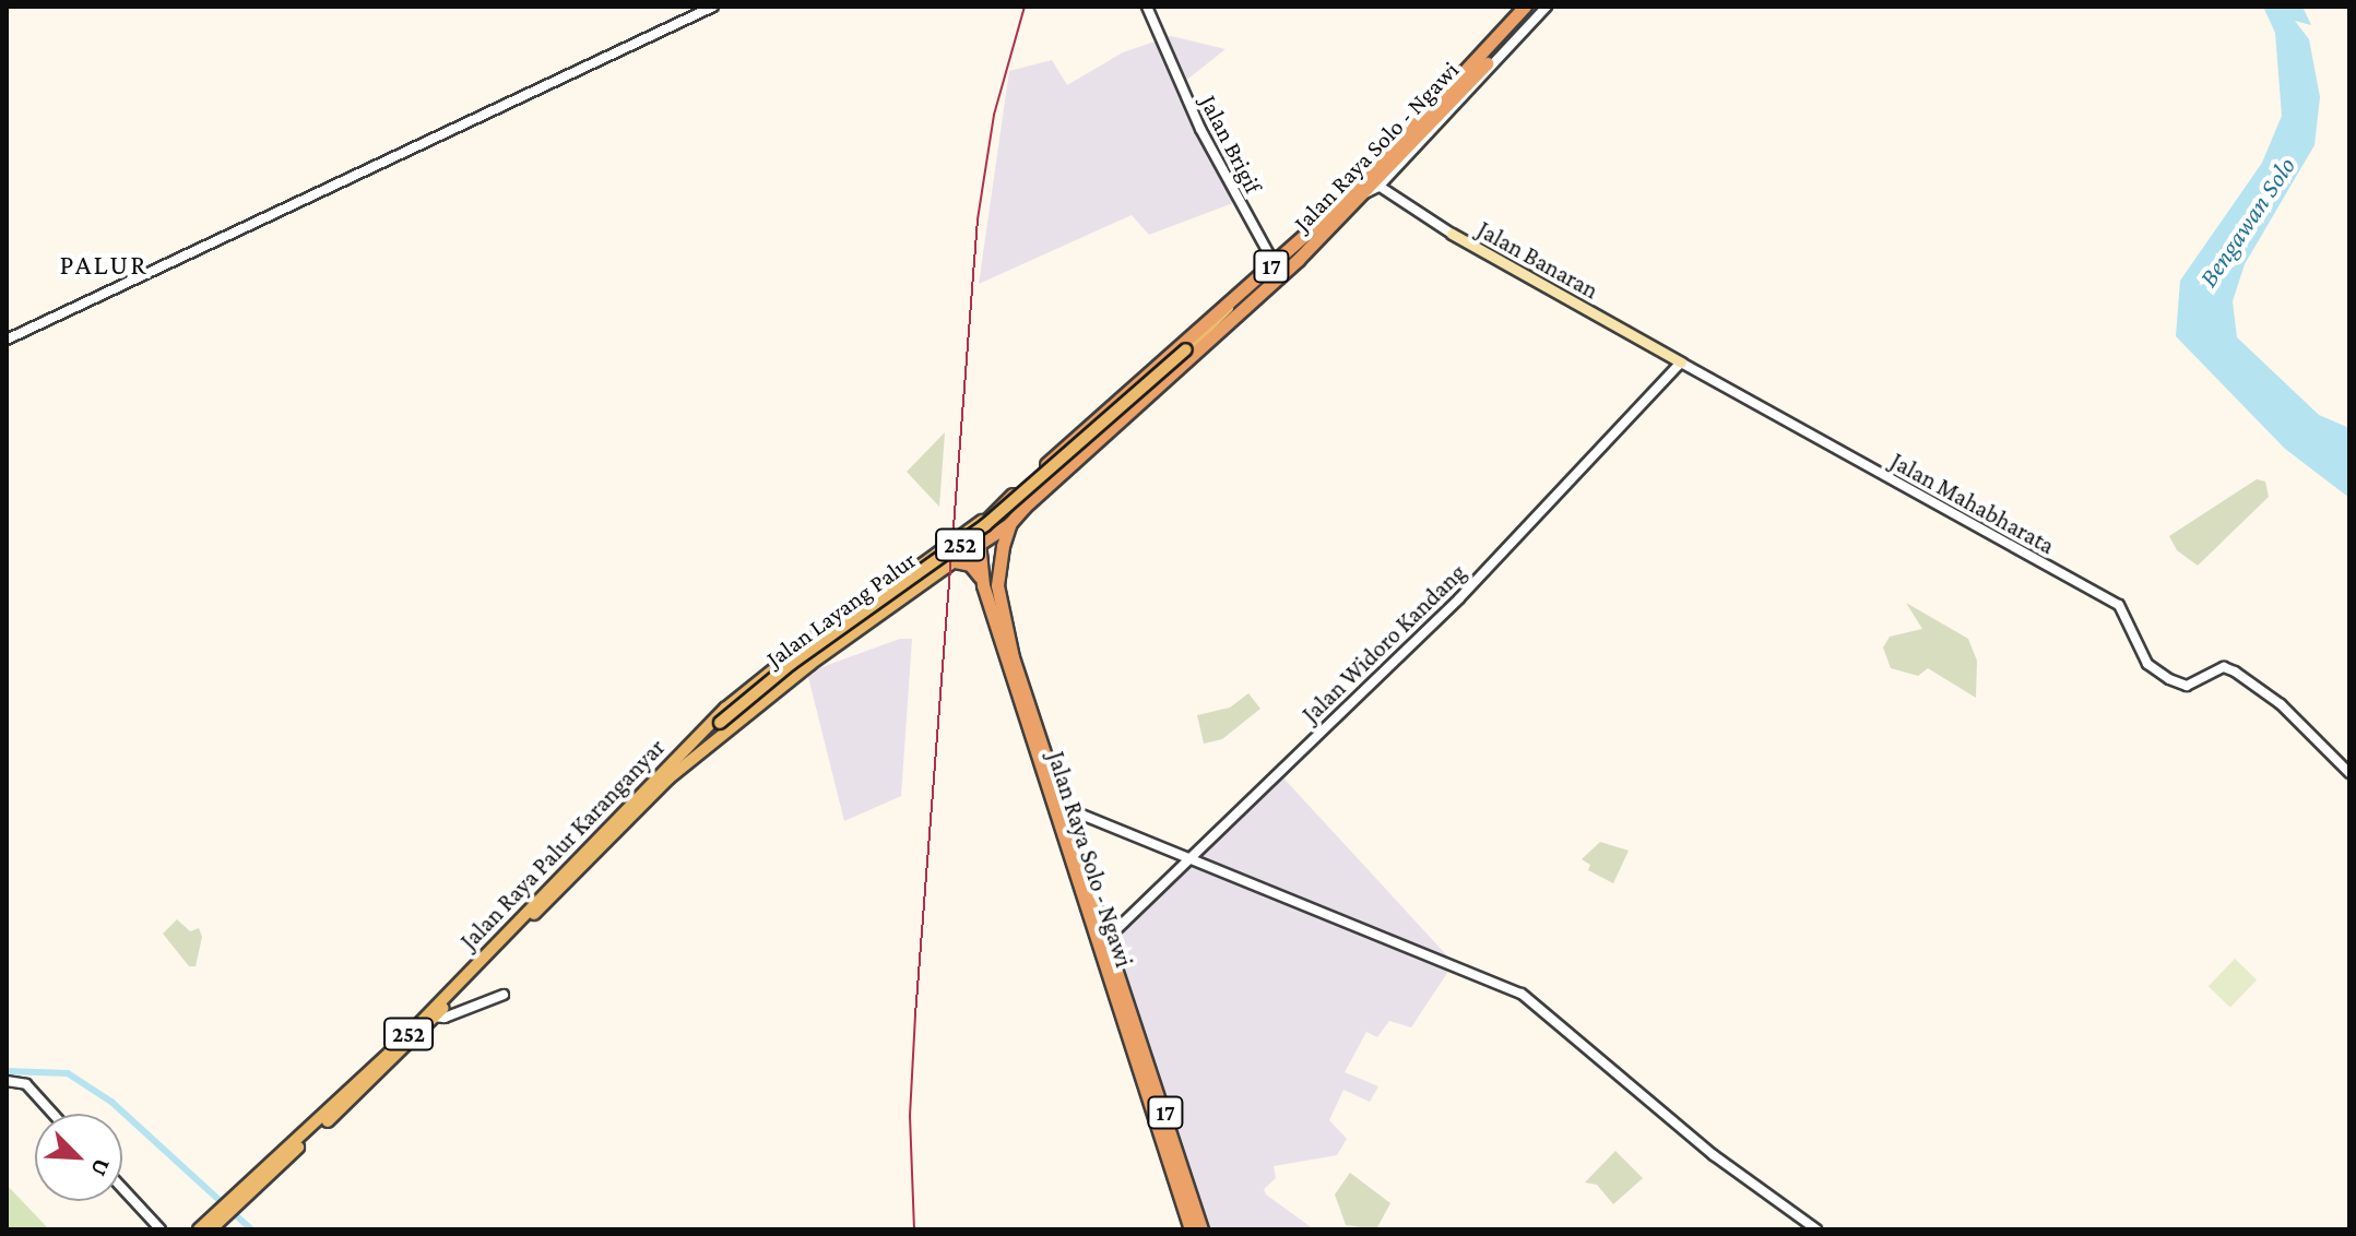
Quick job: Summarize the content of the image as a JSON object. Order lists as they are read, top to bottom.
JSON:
{
  "streets": {
    "highway": ["Jalan Raya Solo - Ngawi", "17"],
    "main road": [
      "Jalan Banaran",
      "252",
      "Jalan Layang Palur",
      "Jalan Raya Palur Karanganyar"
    ],
    "street": ["Jalan Brigif", "Jalan Mahabharata", "Jalan Widoro Kandang"]
  },
  "crossings": [
    ["Jalan Brigif", "Jalan Raya Solo - Ngawi"],
    ["Jalan Raya Solo - Ngawi", "Jalan Banaran"],
    ["Jalan Raya Solo - Ngawi", "Jalan Layang Palur"],
    ["Jalan Raya Solo - Ngawi", "Jalan Widoro Kandang"],
    ["Jalan Raya Solo - Ngawi", "Jalan Raya Palur Karanganyar"],
    ["Jalan Banaran", "Jalan Mahabharata"],
    ["Jalan Banaran", "Jalan Widoro Kandang"],
    ["Jalan Mahabharata", "Jalan Widoro Kandang"],
    ["Jalan Layang Palur", "Jalan Raya Palur Karanganyar"]
  ],
  "districts": ["PALUR"],
  "water": ["Bengawan Solo"],
  "north": "bottom right"
}
